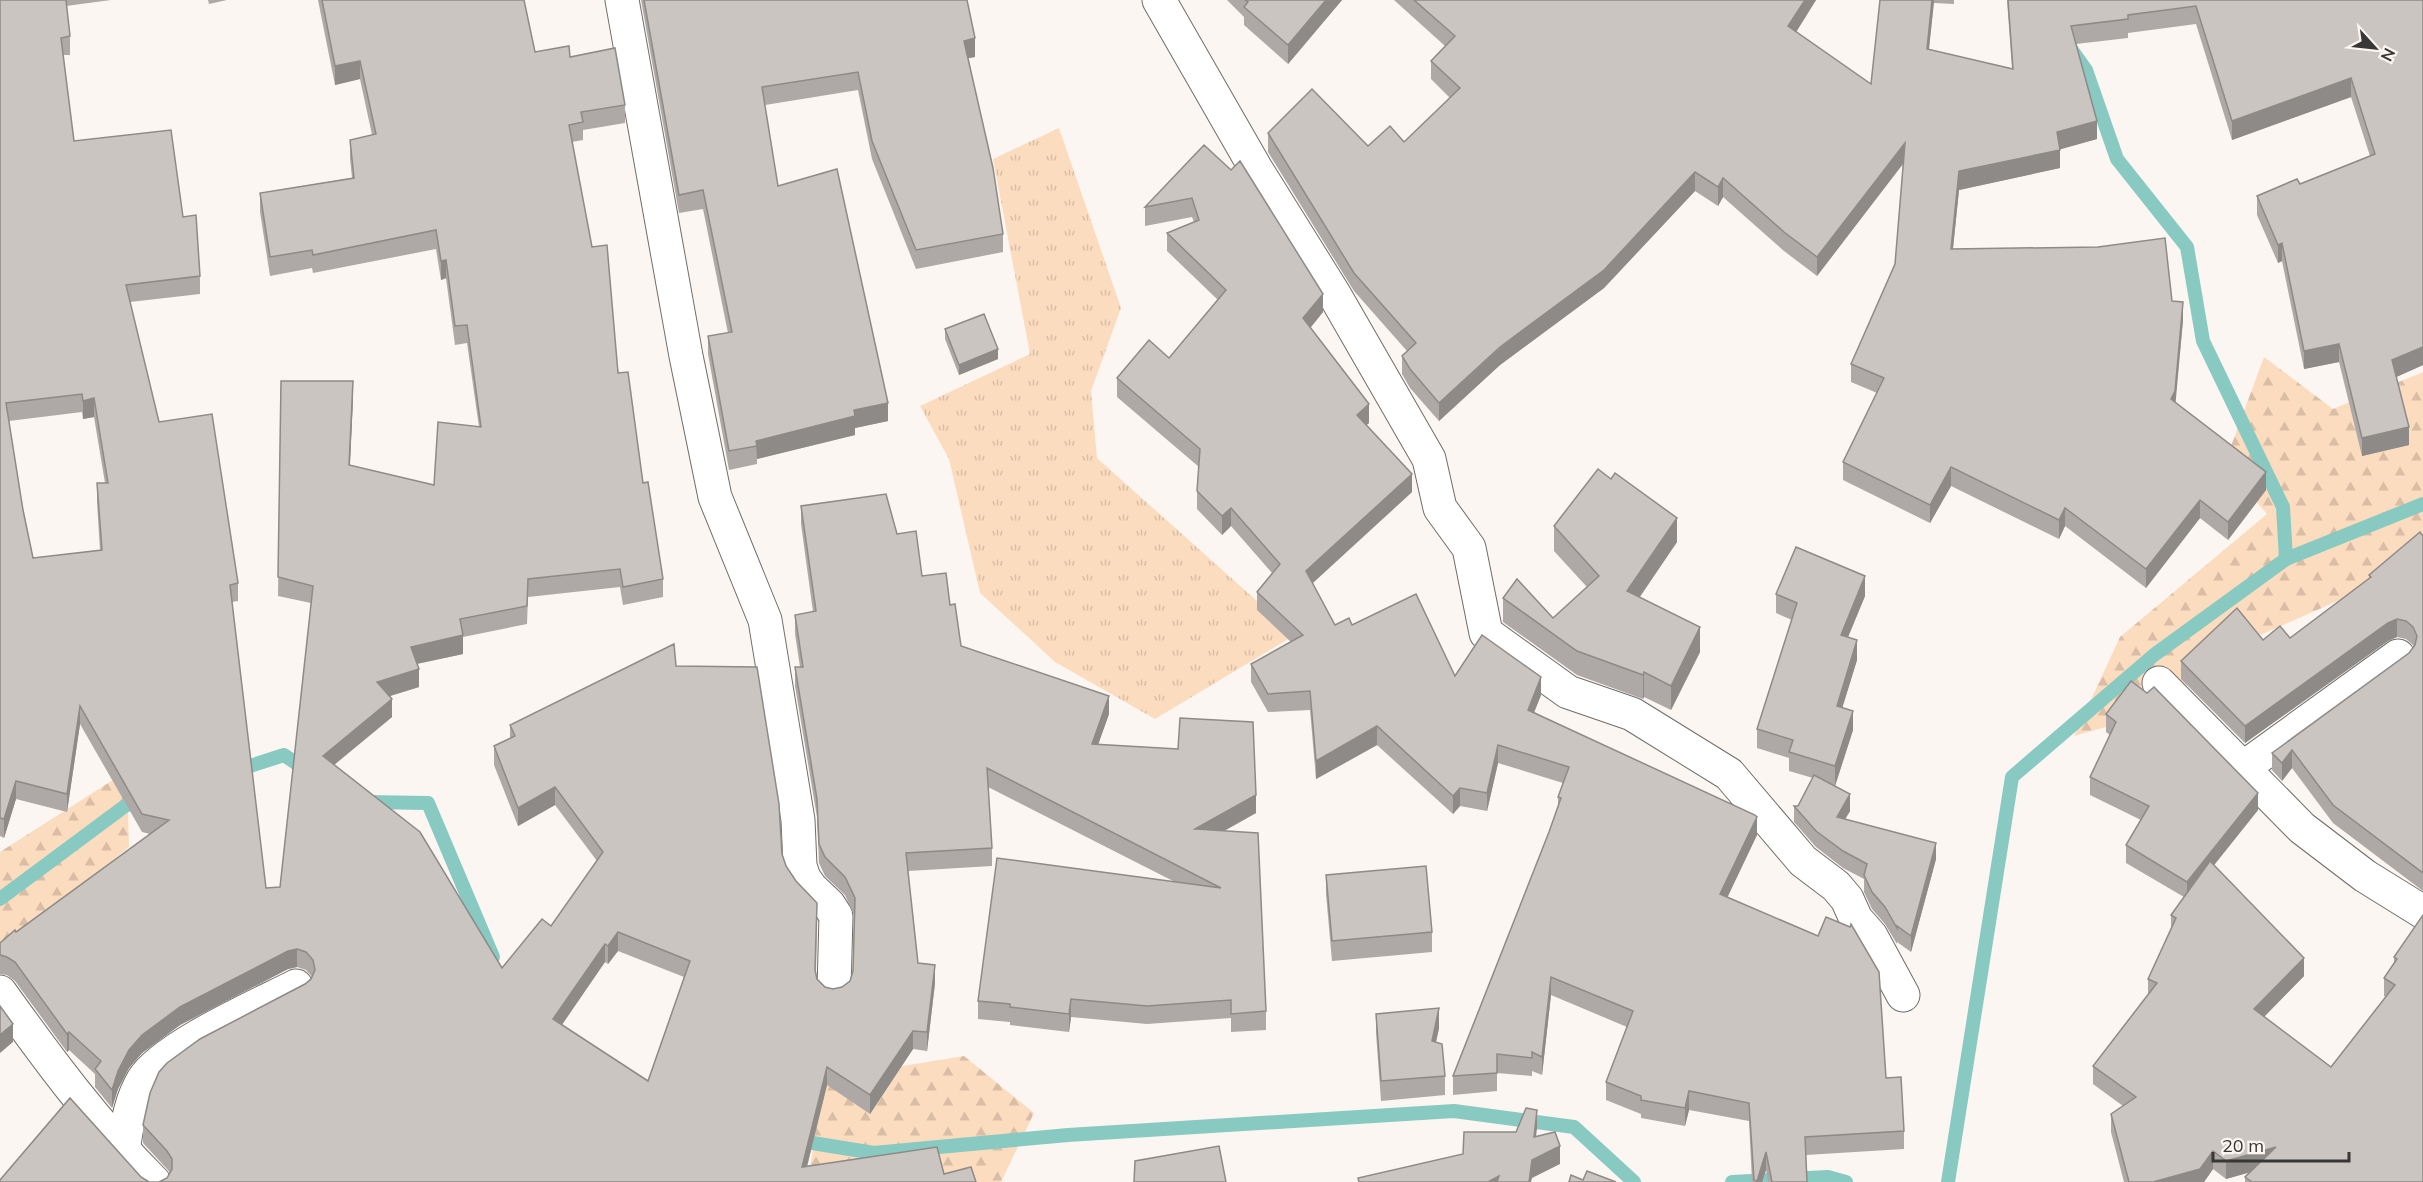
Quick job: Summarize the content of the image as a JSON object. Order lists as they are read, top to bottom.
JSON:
{
  "scale_bar": "20 m",
  "north": "bottom right"
}
